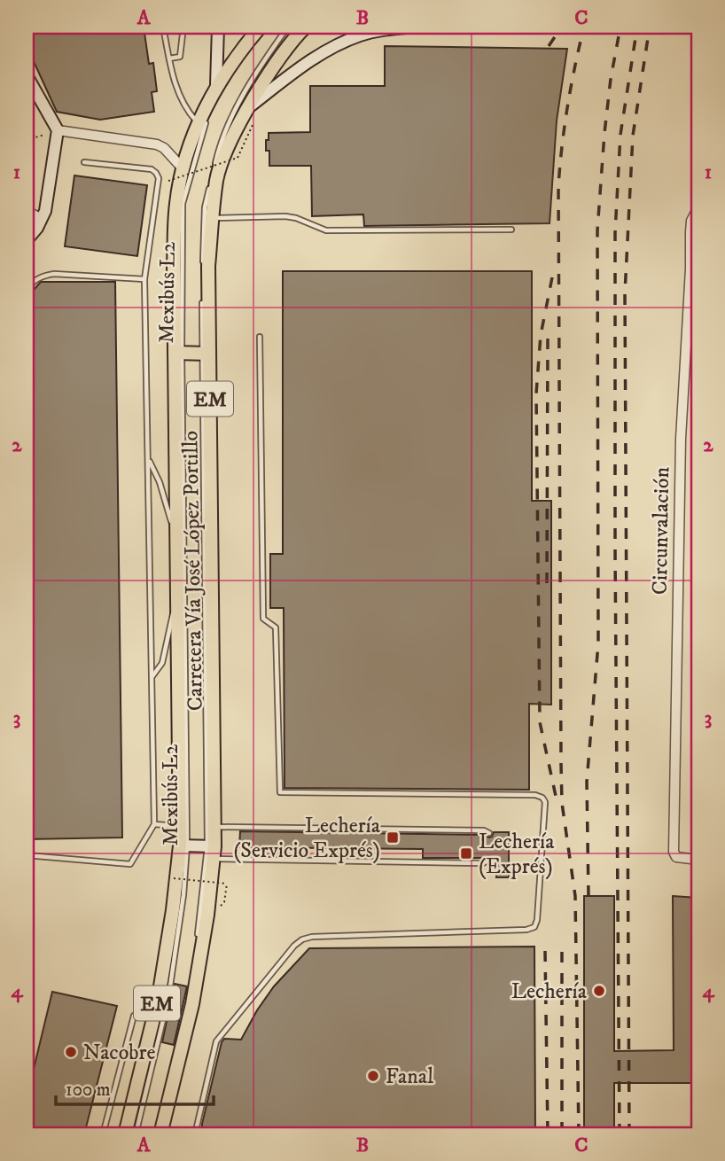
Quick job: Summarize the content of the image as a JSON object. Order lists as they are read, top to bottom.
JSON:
{
  "streets": {
    "main road": ["EM", "Carretera Vía José López Portillo"],
    "street": ["Circunvalación"],
    "lane": ["Mexibús L2"]
  },
  "crossings": [
    ["Mexibús L2", "Carretera Vía José López Portillo"]
  ],
  "places": {
    "transit": ["Lechería (Servicio Exprés)", "Lechería (Exprés)"],
    "other": ["Lechería", "Nacobre", "Fanal"]
  },
  "scale_bar": "100 m",
  "grid": {
    "columns": ["A", "B", "C"],
    "rows": [
      "1",
      "2",
      "3",
      "4"
    ]
  }
}
